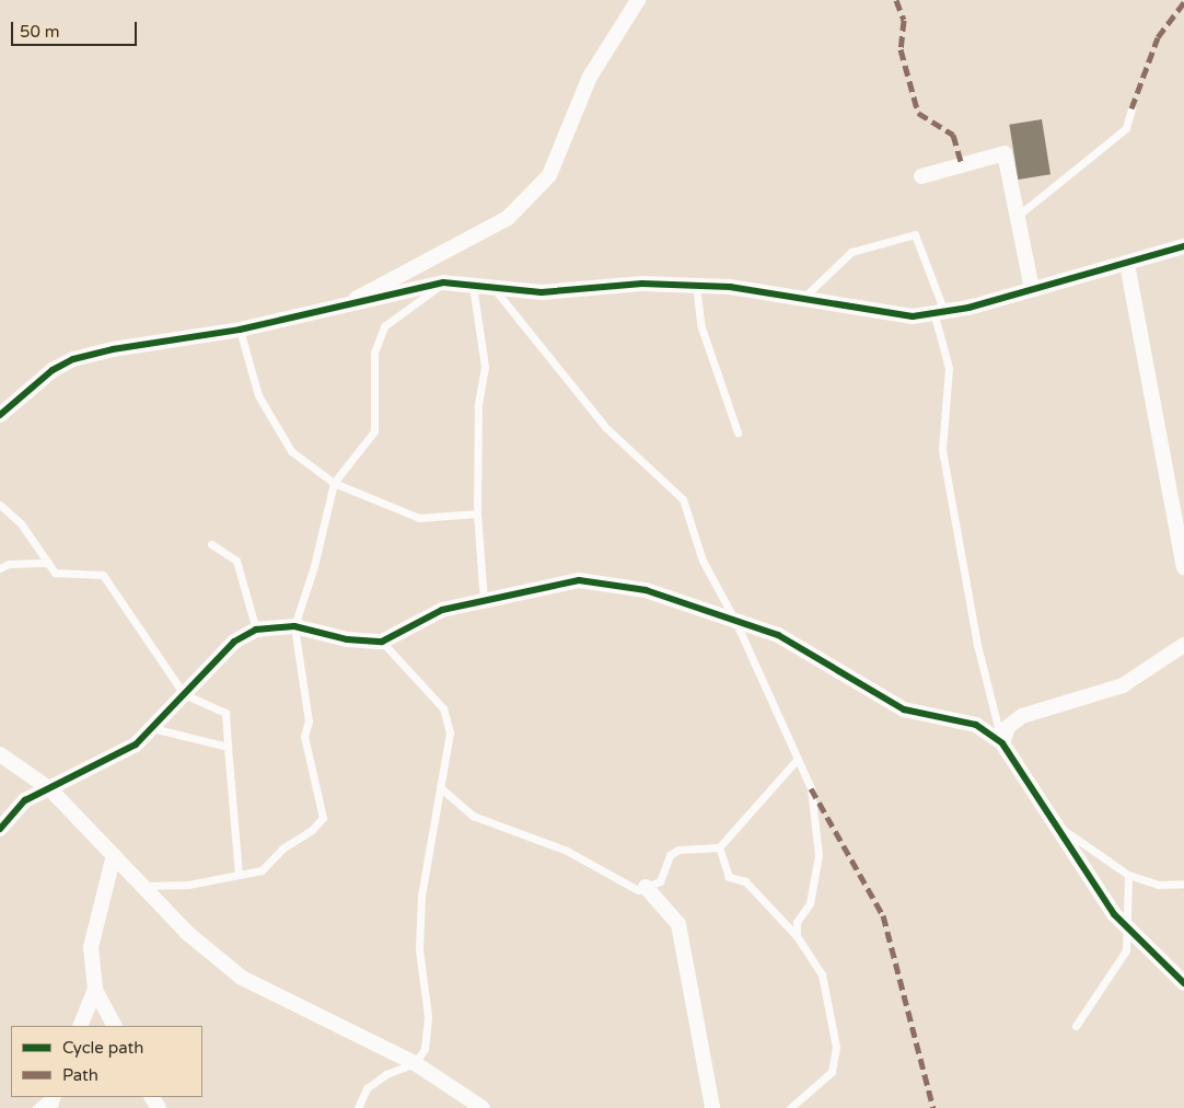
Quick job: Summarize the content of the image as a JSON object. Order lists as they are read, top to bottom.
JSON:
{
  "legend": ["Cycle path", "Path"],
  "scale_bar": "50 m"
}
